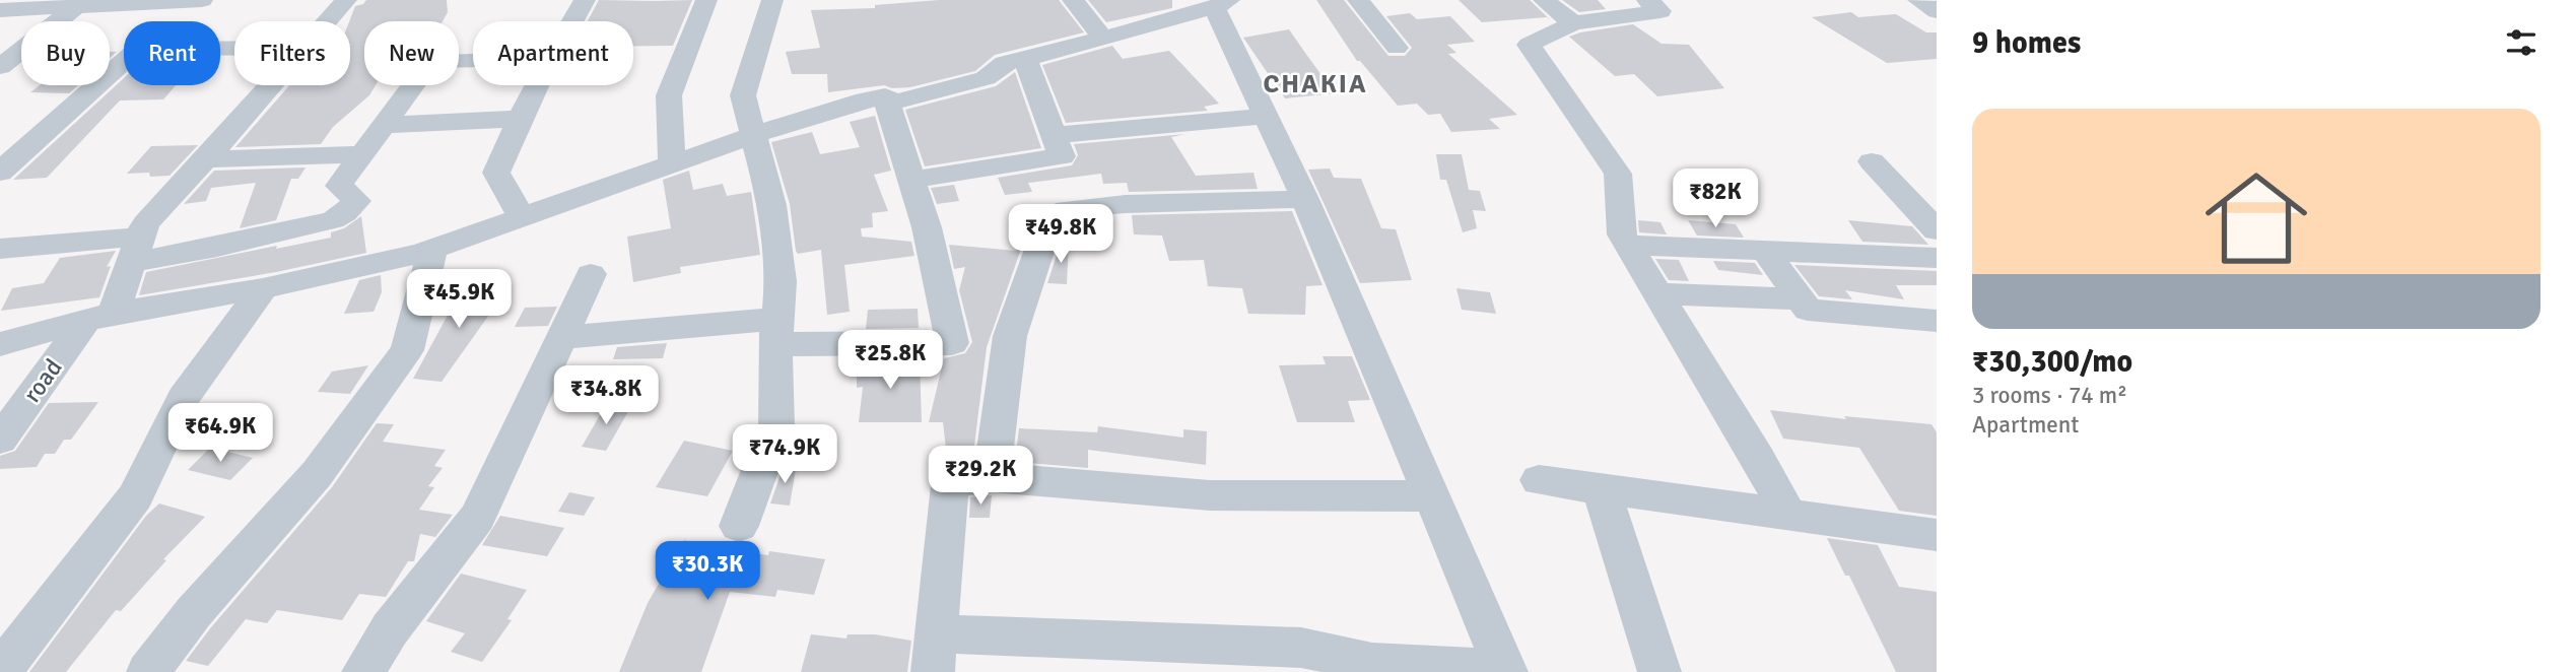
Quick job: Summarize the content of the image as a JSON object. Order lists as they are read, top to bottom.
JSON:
{
  "streets": {
    "street": ["road"]
  },
  "districts": ["CHAKIA"],
  "page": {
    "heading": "9 homes",
    "chip": [
      "Buy",
      "Rent",
      "Filters",
      "New",
      "Apartment"
    ],
    "list": [
      {
        "name": "₹30,300/mo",
        "note": "3 rooms · 74 m² · Apartment"
      }
    ],
    "price": [
      "₹82K",
      "₹49.8K",
      "₹45.9K",
      "₹25.8K",
      "₹34.8K",
      "₹64.9K",
      "₹74.9K",
      "₹29.2K",
      "₹30.3K"
    ]
  }
}
